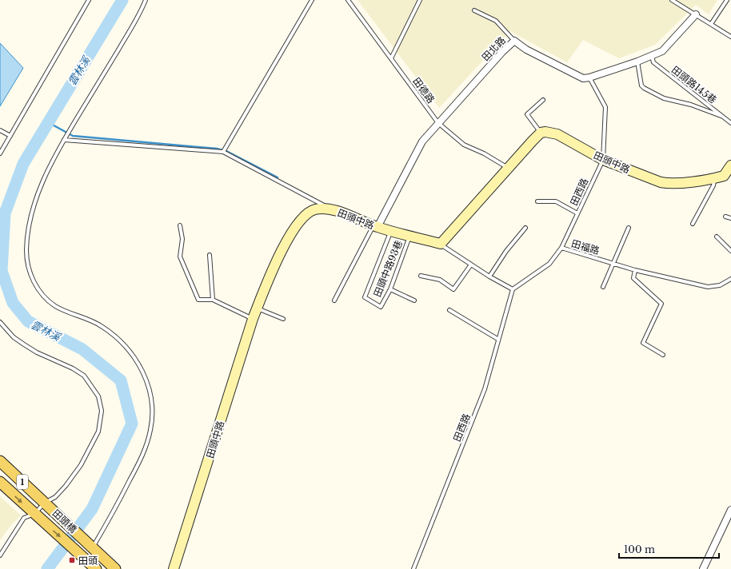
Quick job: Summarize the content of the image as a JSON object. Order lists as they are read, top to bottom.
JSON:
{
  "streets": {
    "main road": ["1", "田頭橋"],
    "street": ["田北路", "田頭中路"],
    "lane": [
      "田頭路145巷",
      "田德路",
      "田西路",
      "田福路",
      "田頭中路93巷"
    ]
  },
  "crossings": [
    ["田北路", "田德路"],
    ["田北路", "田頭中路"],
    ["田頭中路", "田西路"],
    ["田頭中路", "田頭中路93巷"],
    ["田西路", "田福路"],
    ["1", "田頭橋"]
  ],
  "water": ["雲林溪"],
  "places": {
    "transit": ["田頭"]
  },
  "scale_bar": "100 m"
}
